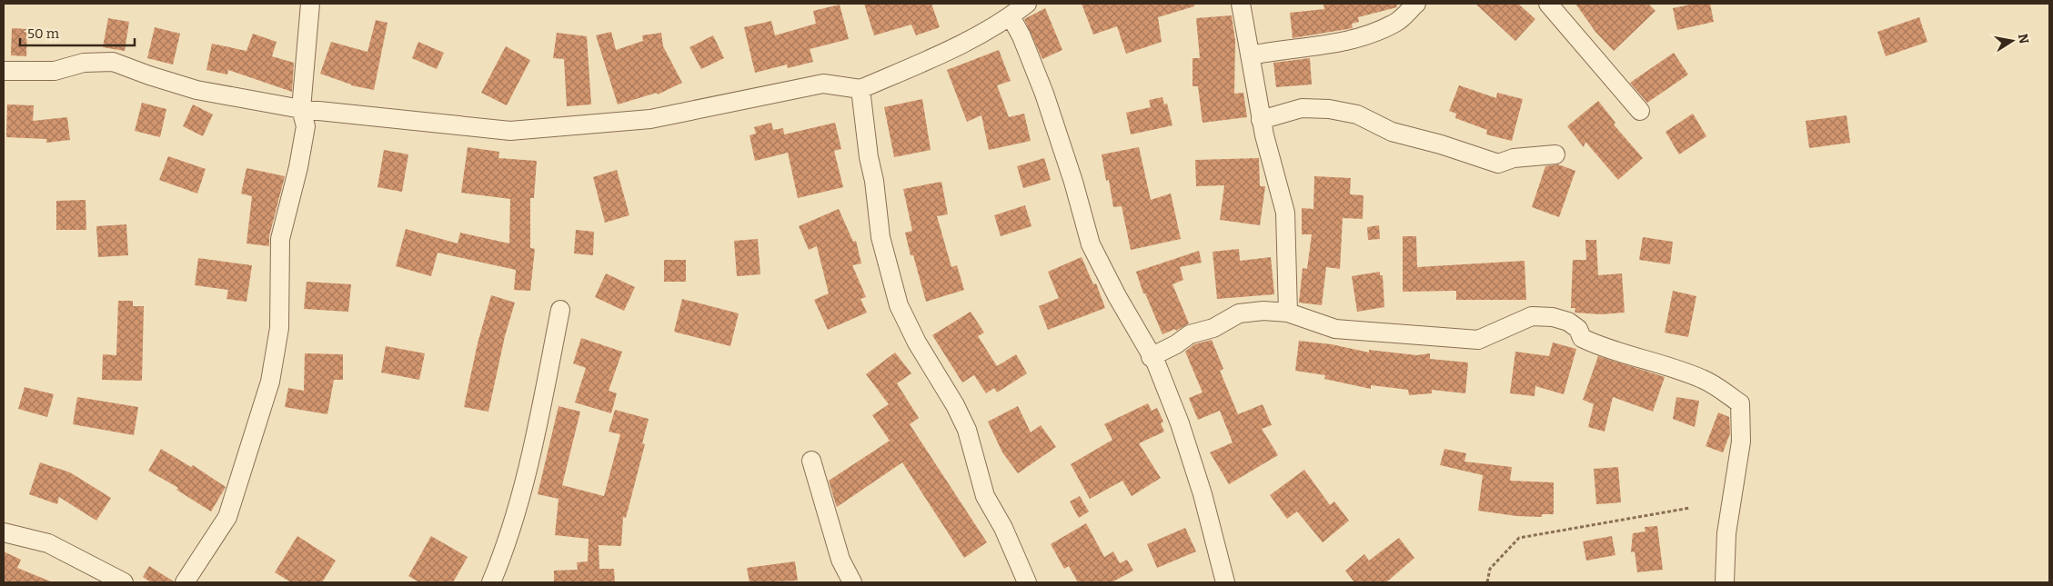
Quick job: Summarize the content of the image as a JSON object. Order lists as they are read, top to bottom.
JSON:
{
  "scale_bar": "50 m",
  "north": "right"
}
